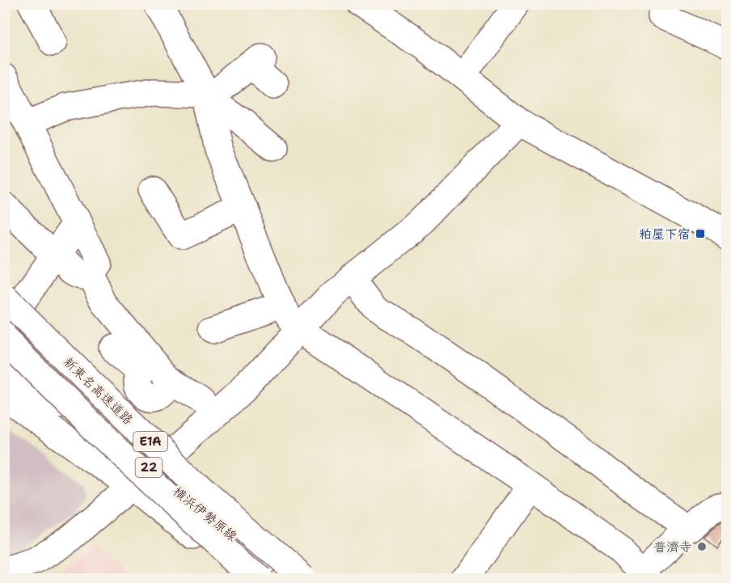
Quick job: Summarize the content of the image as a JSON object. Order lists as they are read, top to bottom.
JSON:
{
  "streets": {
    "main road": [
      "新東名高速道路",
      "E1A",
      "22",
      "横浜伊勢原線"
    ]
  },
  "places": {
    "transit": ["粕屋下宿"],
    "other": ["普濟寺"]
  }
}
